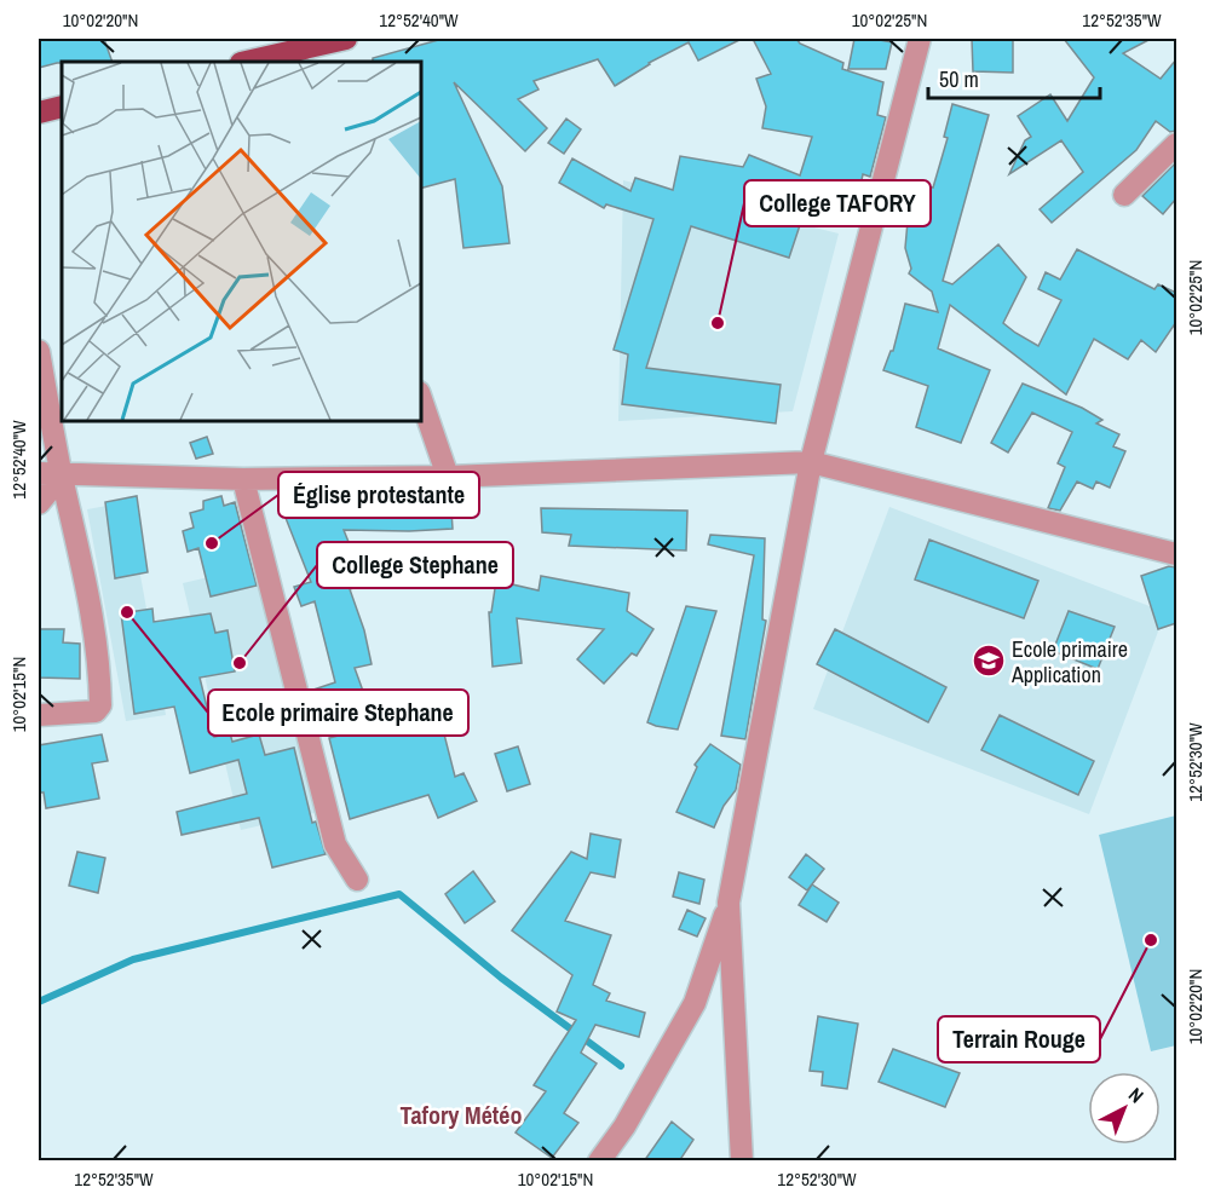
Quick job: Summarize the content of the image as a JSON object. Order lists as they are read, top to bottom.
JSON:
{
  "districts": ["Tafory Météo"],
  "places": {
    "other": [
      "College TAFORY",
      "Église protestante",
      "Ecole primaire Stephane",
      "College Stephane",
      "Terrain Rouge"
    ],
    "school or university": ["Ecole primaire Application"]
  },
  "scale_bar": "50 m",
  "north": "top right",
  "coordinates": [
    "10°02'20\"N",
    "12°52'40\"W",
    "10°02'25\"N",
    "12°52'35\"W",
    "10°02'15\"N",
    "12°52'30\"W"
  ]
}
